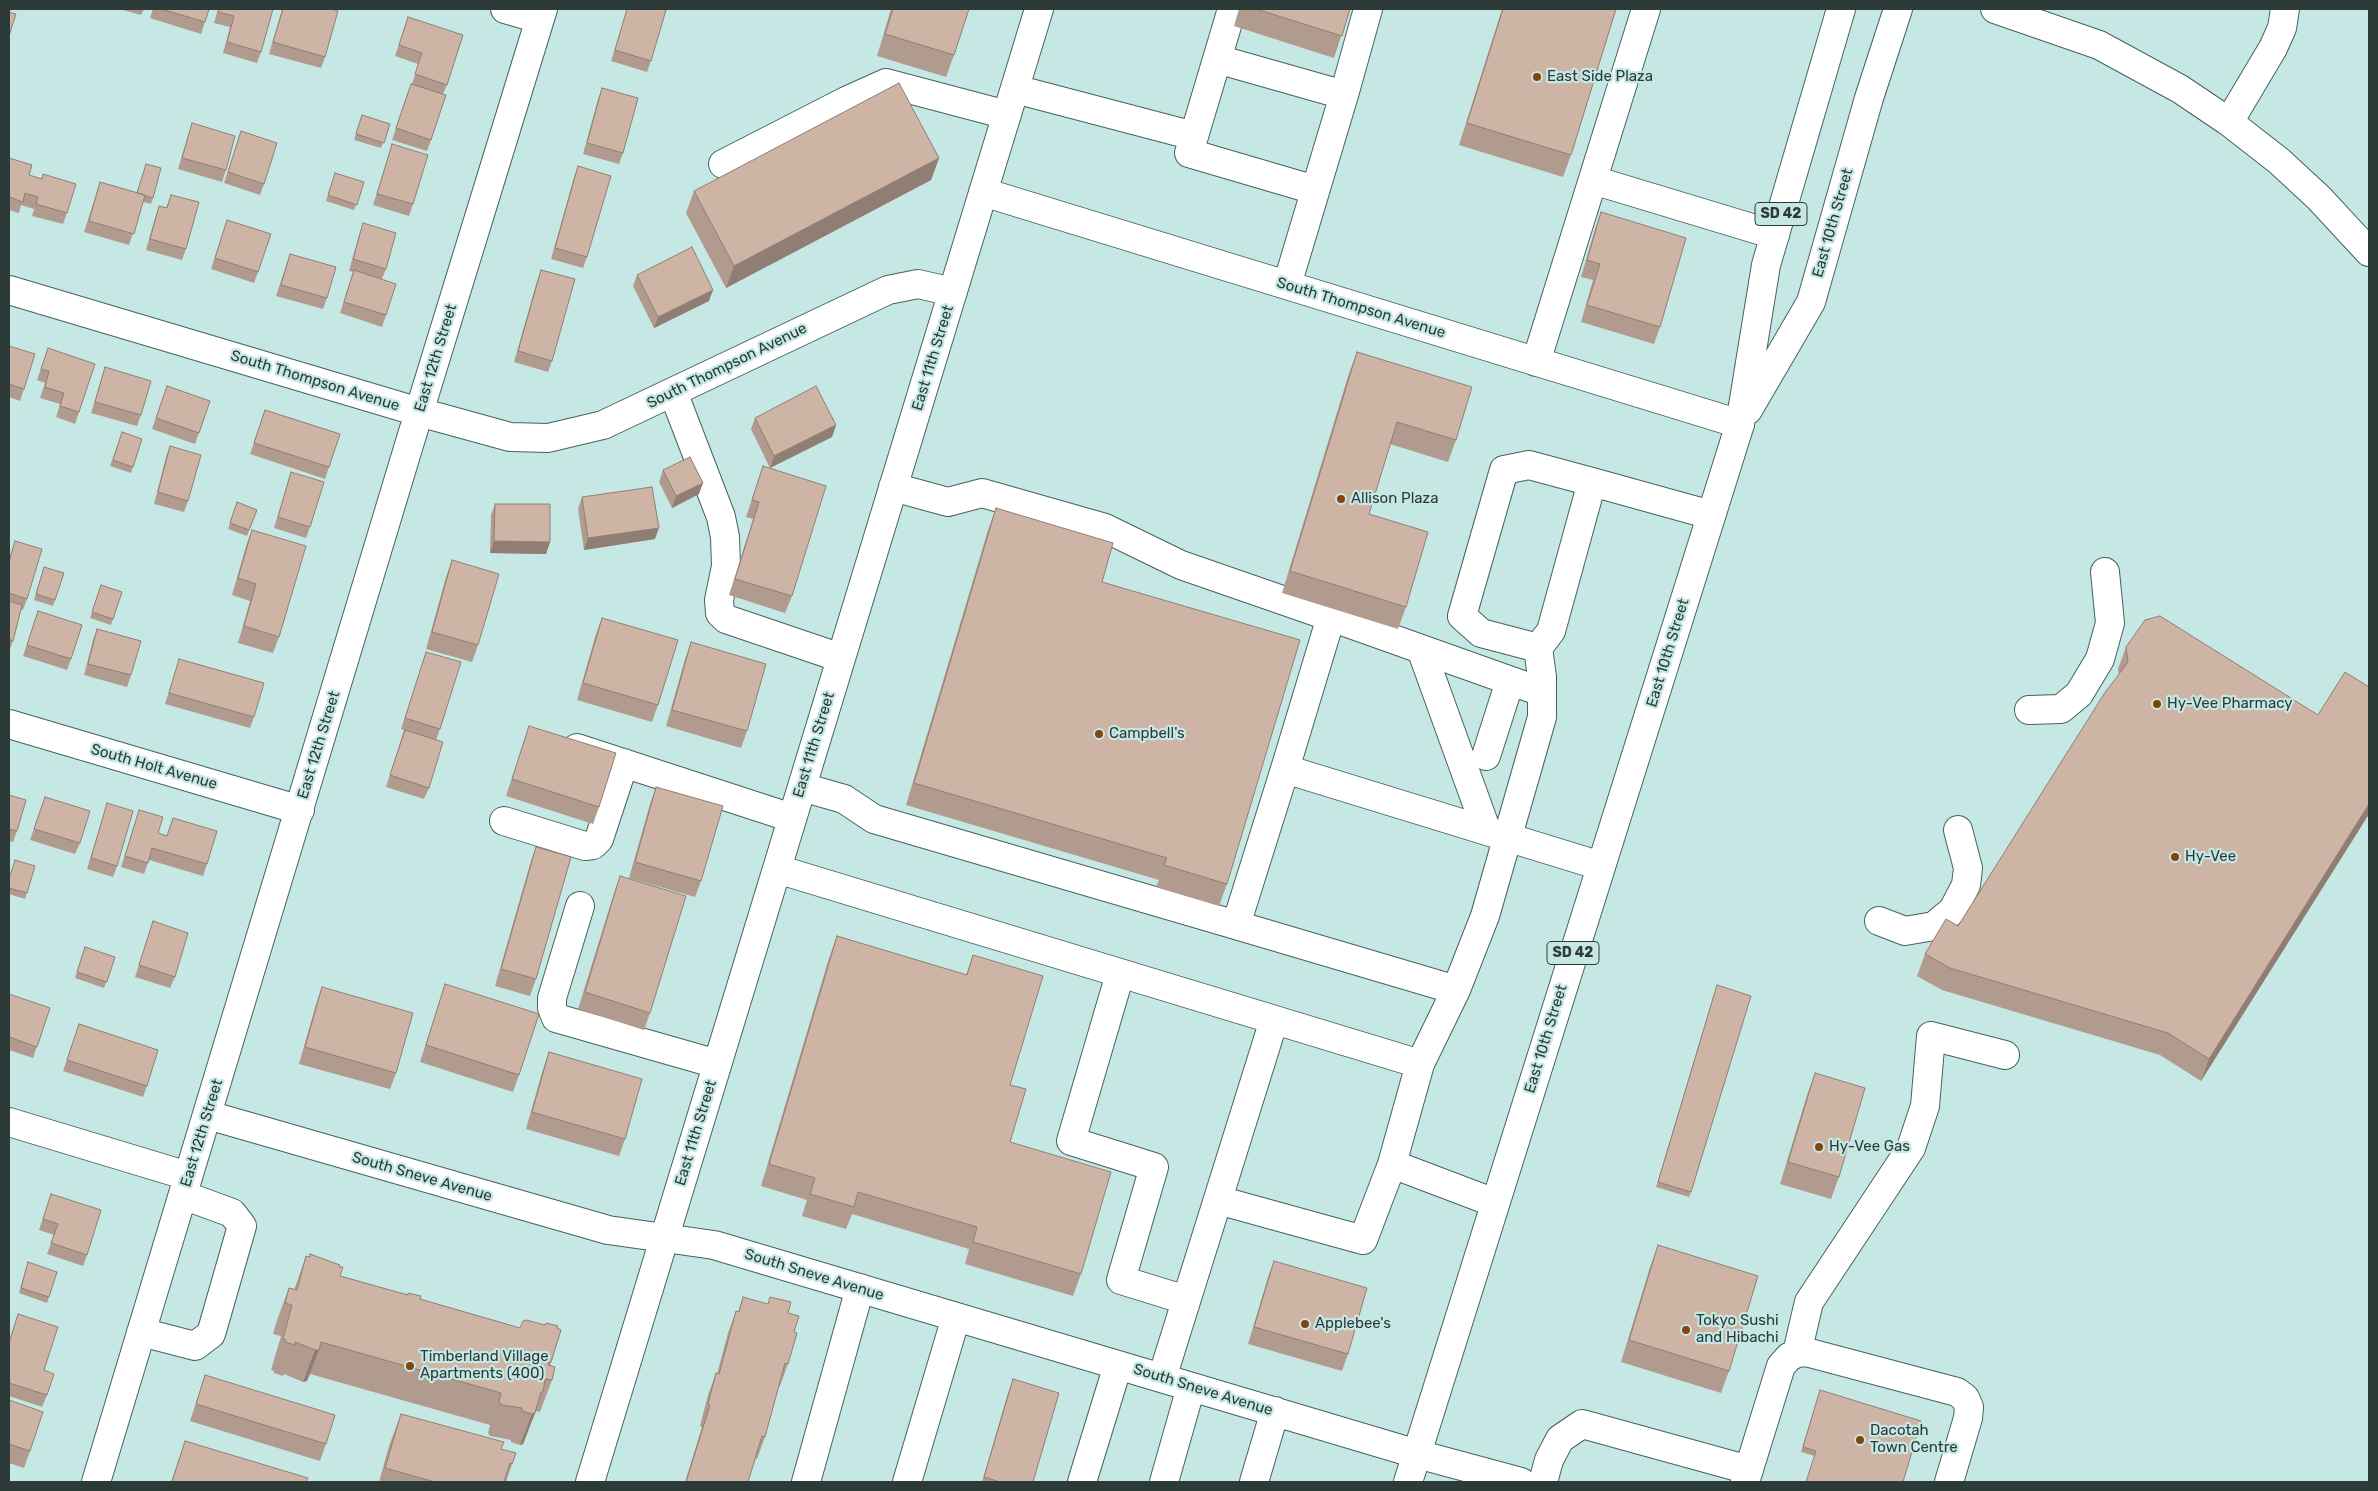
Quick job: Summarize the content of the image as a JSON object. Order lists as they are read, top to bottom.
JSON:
{
  "streets": {
    "street": [
      "SD 42",
      "East 10th Street",
      "South Thompson Avenue",
      "East 12th Street",
      "East 11th Street",
      "South Holt Avenue",
      "South Sneve Avenue"
    ]
  },
  "crossings": [
    ["East 10th Street", "South Thompson Avenue"],
    ["East 10th Street", "South Sneve Avenue"],
    ["South Thompson Avenue", "East 12th Street"],
    ["South Thompson Avenue", "East 11th Street"],
    ["East 12th Street", "South Holt Avenue"],
    ["East 12th Street", "South Sneve Avenue"],
    ["East 11th Street", "South Sneve Avenue"]
  ],
  "places": [
    "East Side Plaza",
    "Allison Plaza",
    "Hy-Vee Pharmacy",
    "Campbell's",
    "Hy-Vee",
    "Hy-Vee Gas",
    "Applebee's",
    "Tokyo Sushi and Hibachi",
    "Timberland Village Apartments (400)",
    "Dacotah Town Centre"
  ]
}
